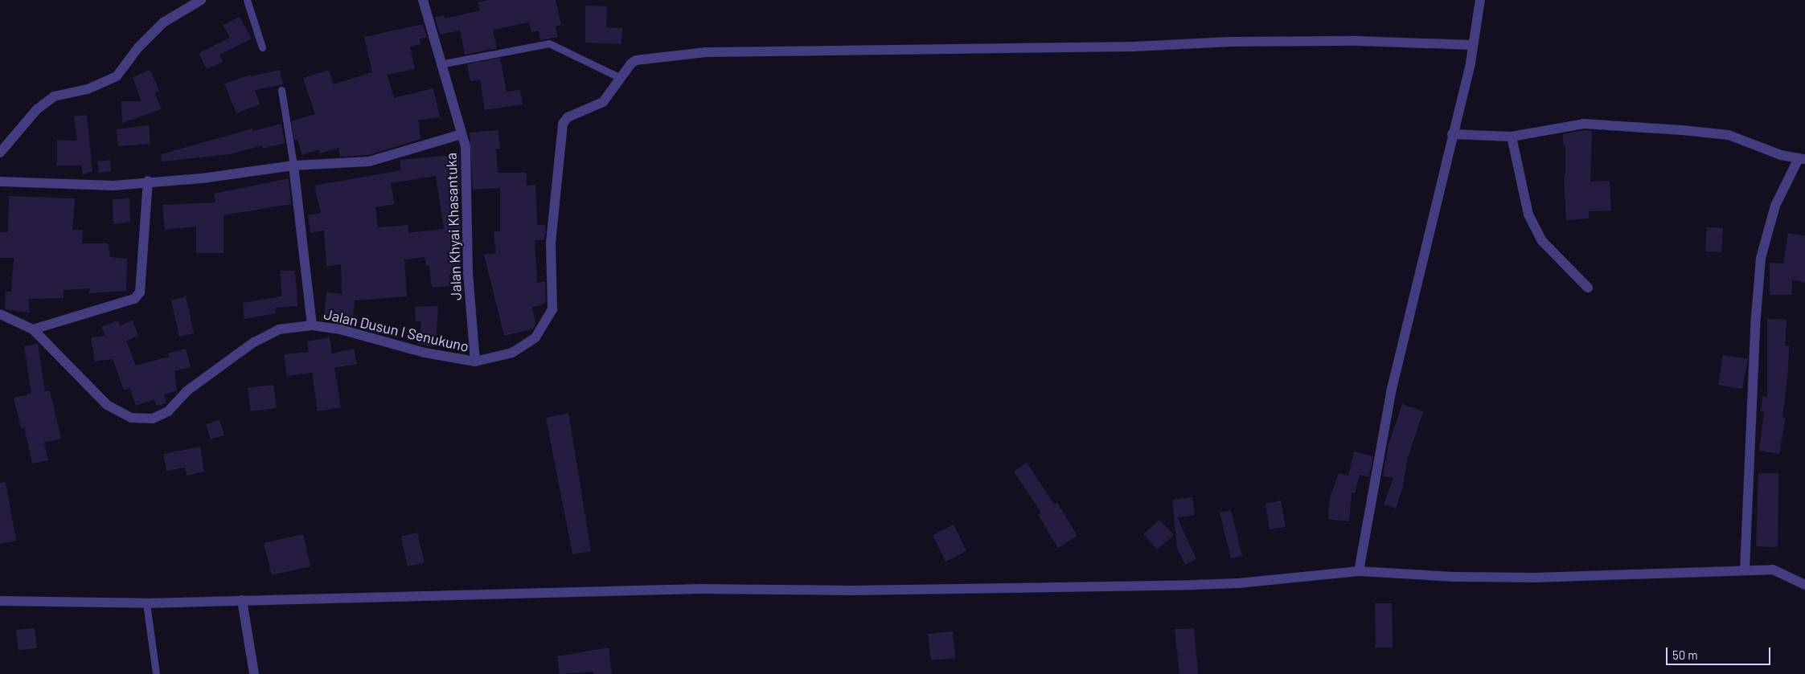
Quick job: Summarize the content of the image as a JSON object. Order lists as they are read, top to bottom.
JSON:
{
  "streets": {
    "street": ["Jalan Khyai Khasantuka", "Jalan Dusun I Senukuno"]
  },
  "crossings": [
    ["Jalan Khyai Khasantuka", "Jalan Dusun I Senukuno"]
  ],
  "scale_bar": "50 m"
}
